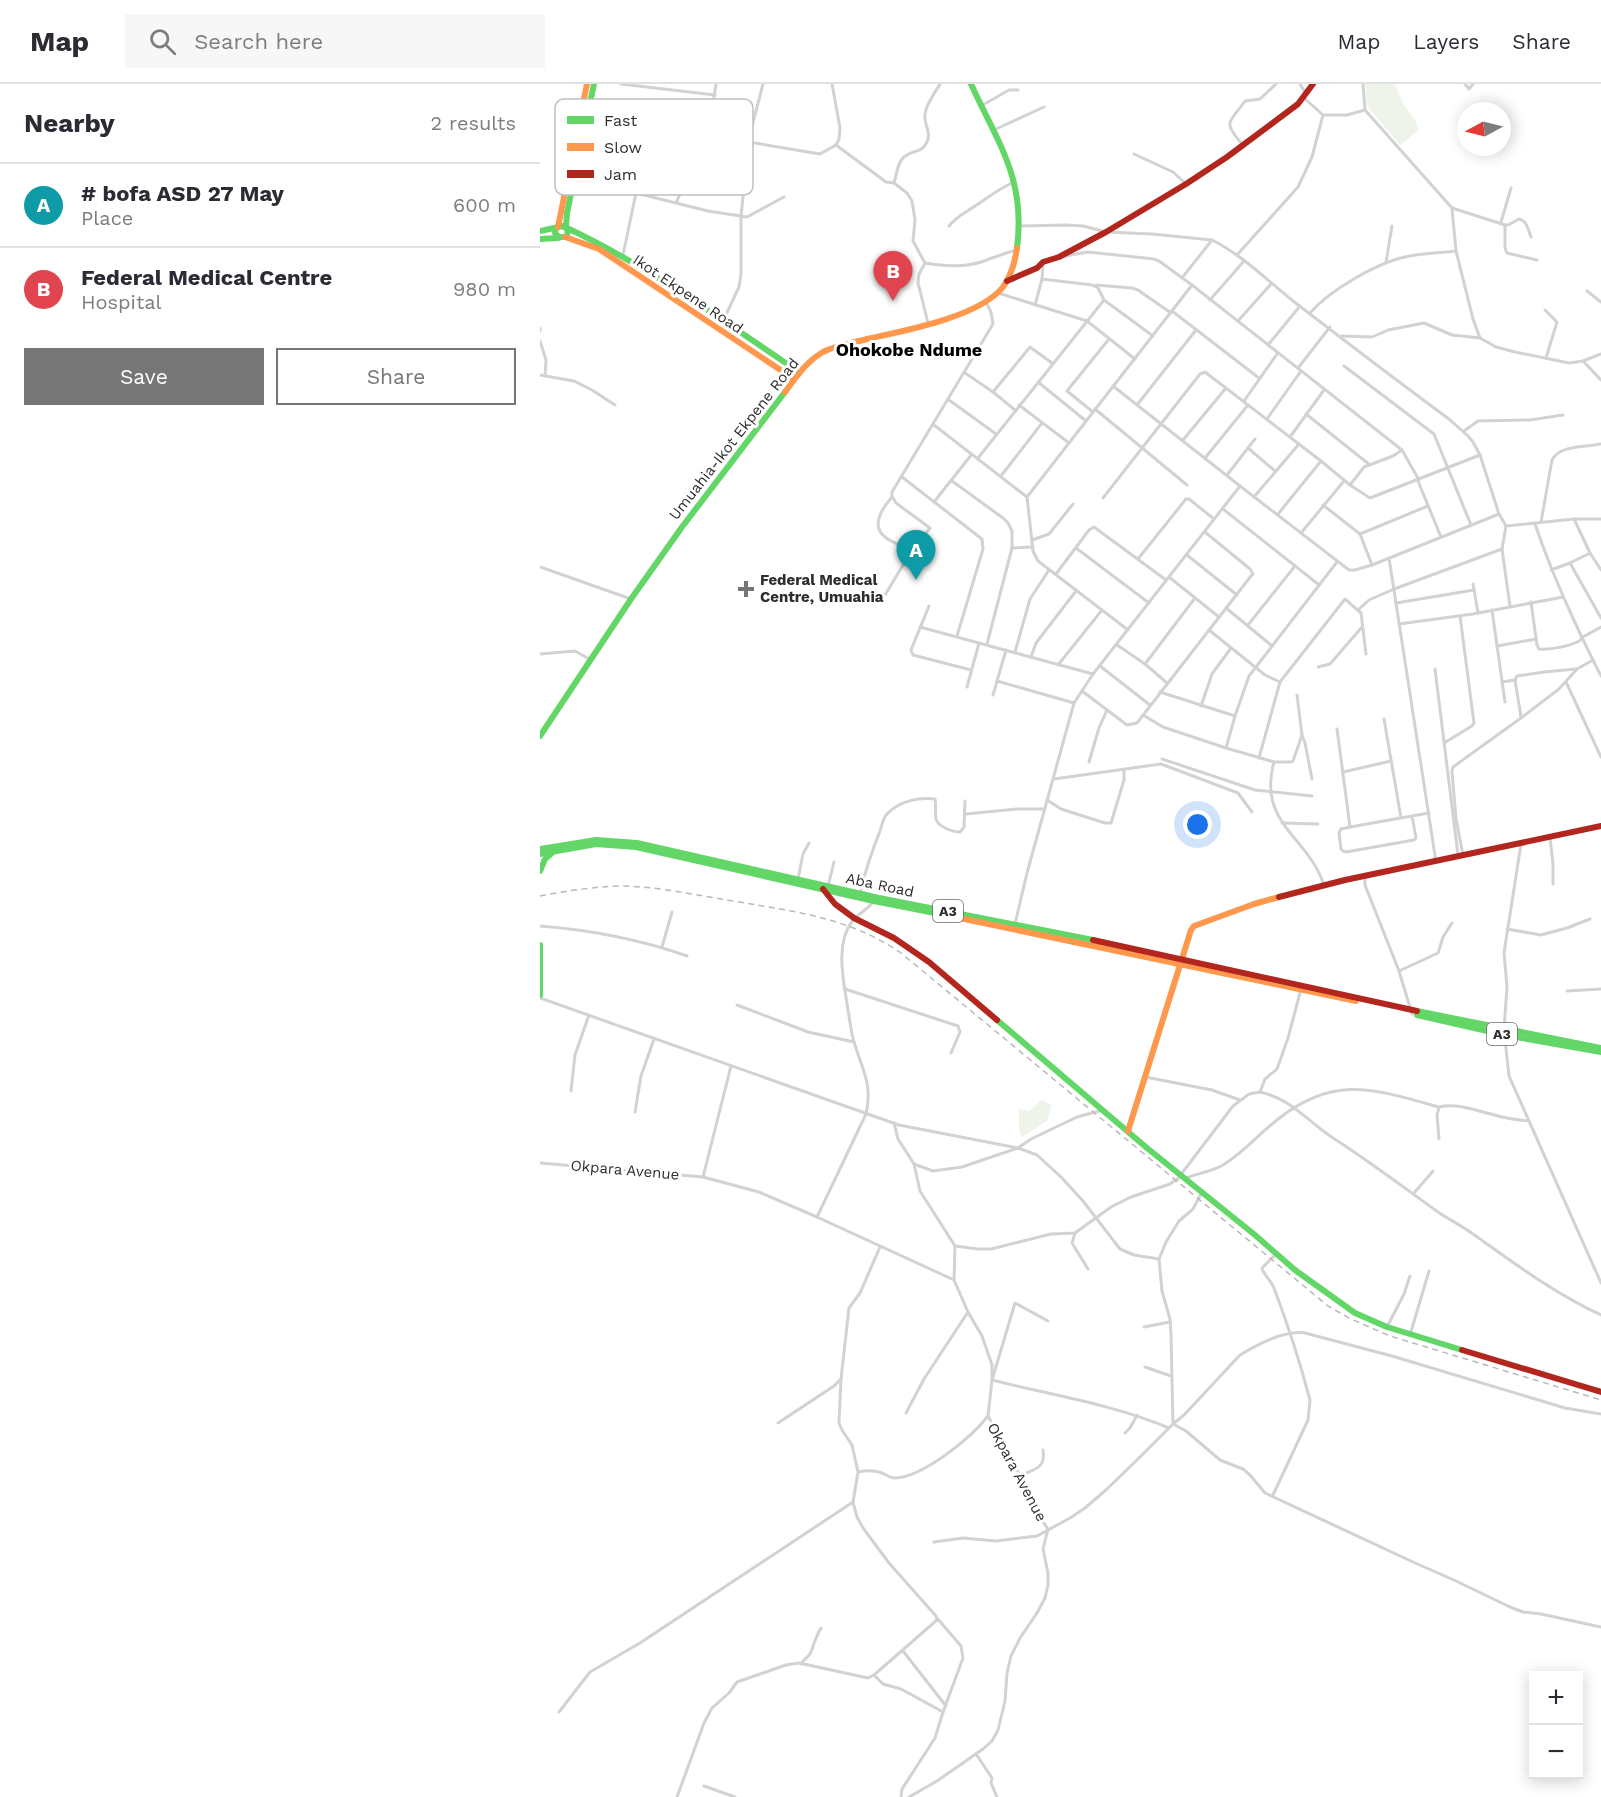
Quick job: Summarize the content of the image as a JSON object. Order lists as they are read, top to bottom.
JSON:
{
  "streets": {
    "street": [
      "Ikot Ekpene Road",
      "Umuahia-Ikot Ekpene Road",
      "Aba Road",
      "A3",
      "Okpara Avenue"
    ]
  },
  "crossings": [
    ["Ikot Ekpene Road", "Umuahia-Ikot Ekpene Road"],
    ["Aba Road", "A3"]
  ],
  "districts": ["Ohokobe Ndume"],
  "places": {
    "health": ["Federal Medical Centre, Umuahia"]
  },
  "legend": ["Fast", "Slow", "Jam"],
  "north": "left",
  "page": {
    "header": "Map",
    "search": "Search here",
    "nav": ["Map", "Layers", "Share"],
    "heading": ["Nearby", "2 results"],
    "list": [
      {
        "mark": "A",
        "name": "# bofa ASD 27 May",
        "note": "Place",
        "value": "600 m"
      },
      {
        "mark": "B",
        "name": "Federal Medical Centre",
        "note": "Hospital",
        "value": "980 m"
      }
    ],
    "pins": ["B", "A"],
    "buttons": ["Save", "Share"],
    "map_buttons": ["+", "−"]
  }
}
